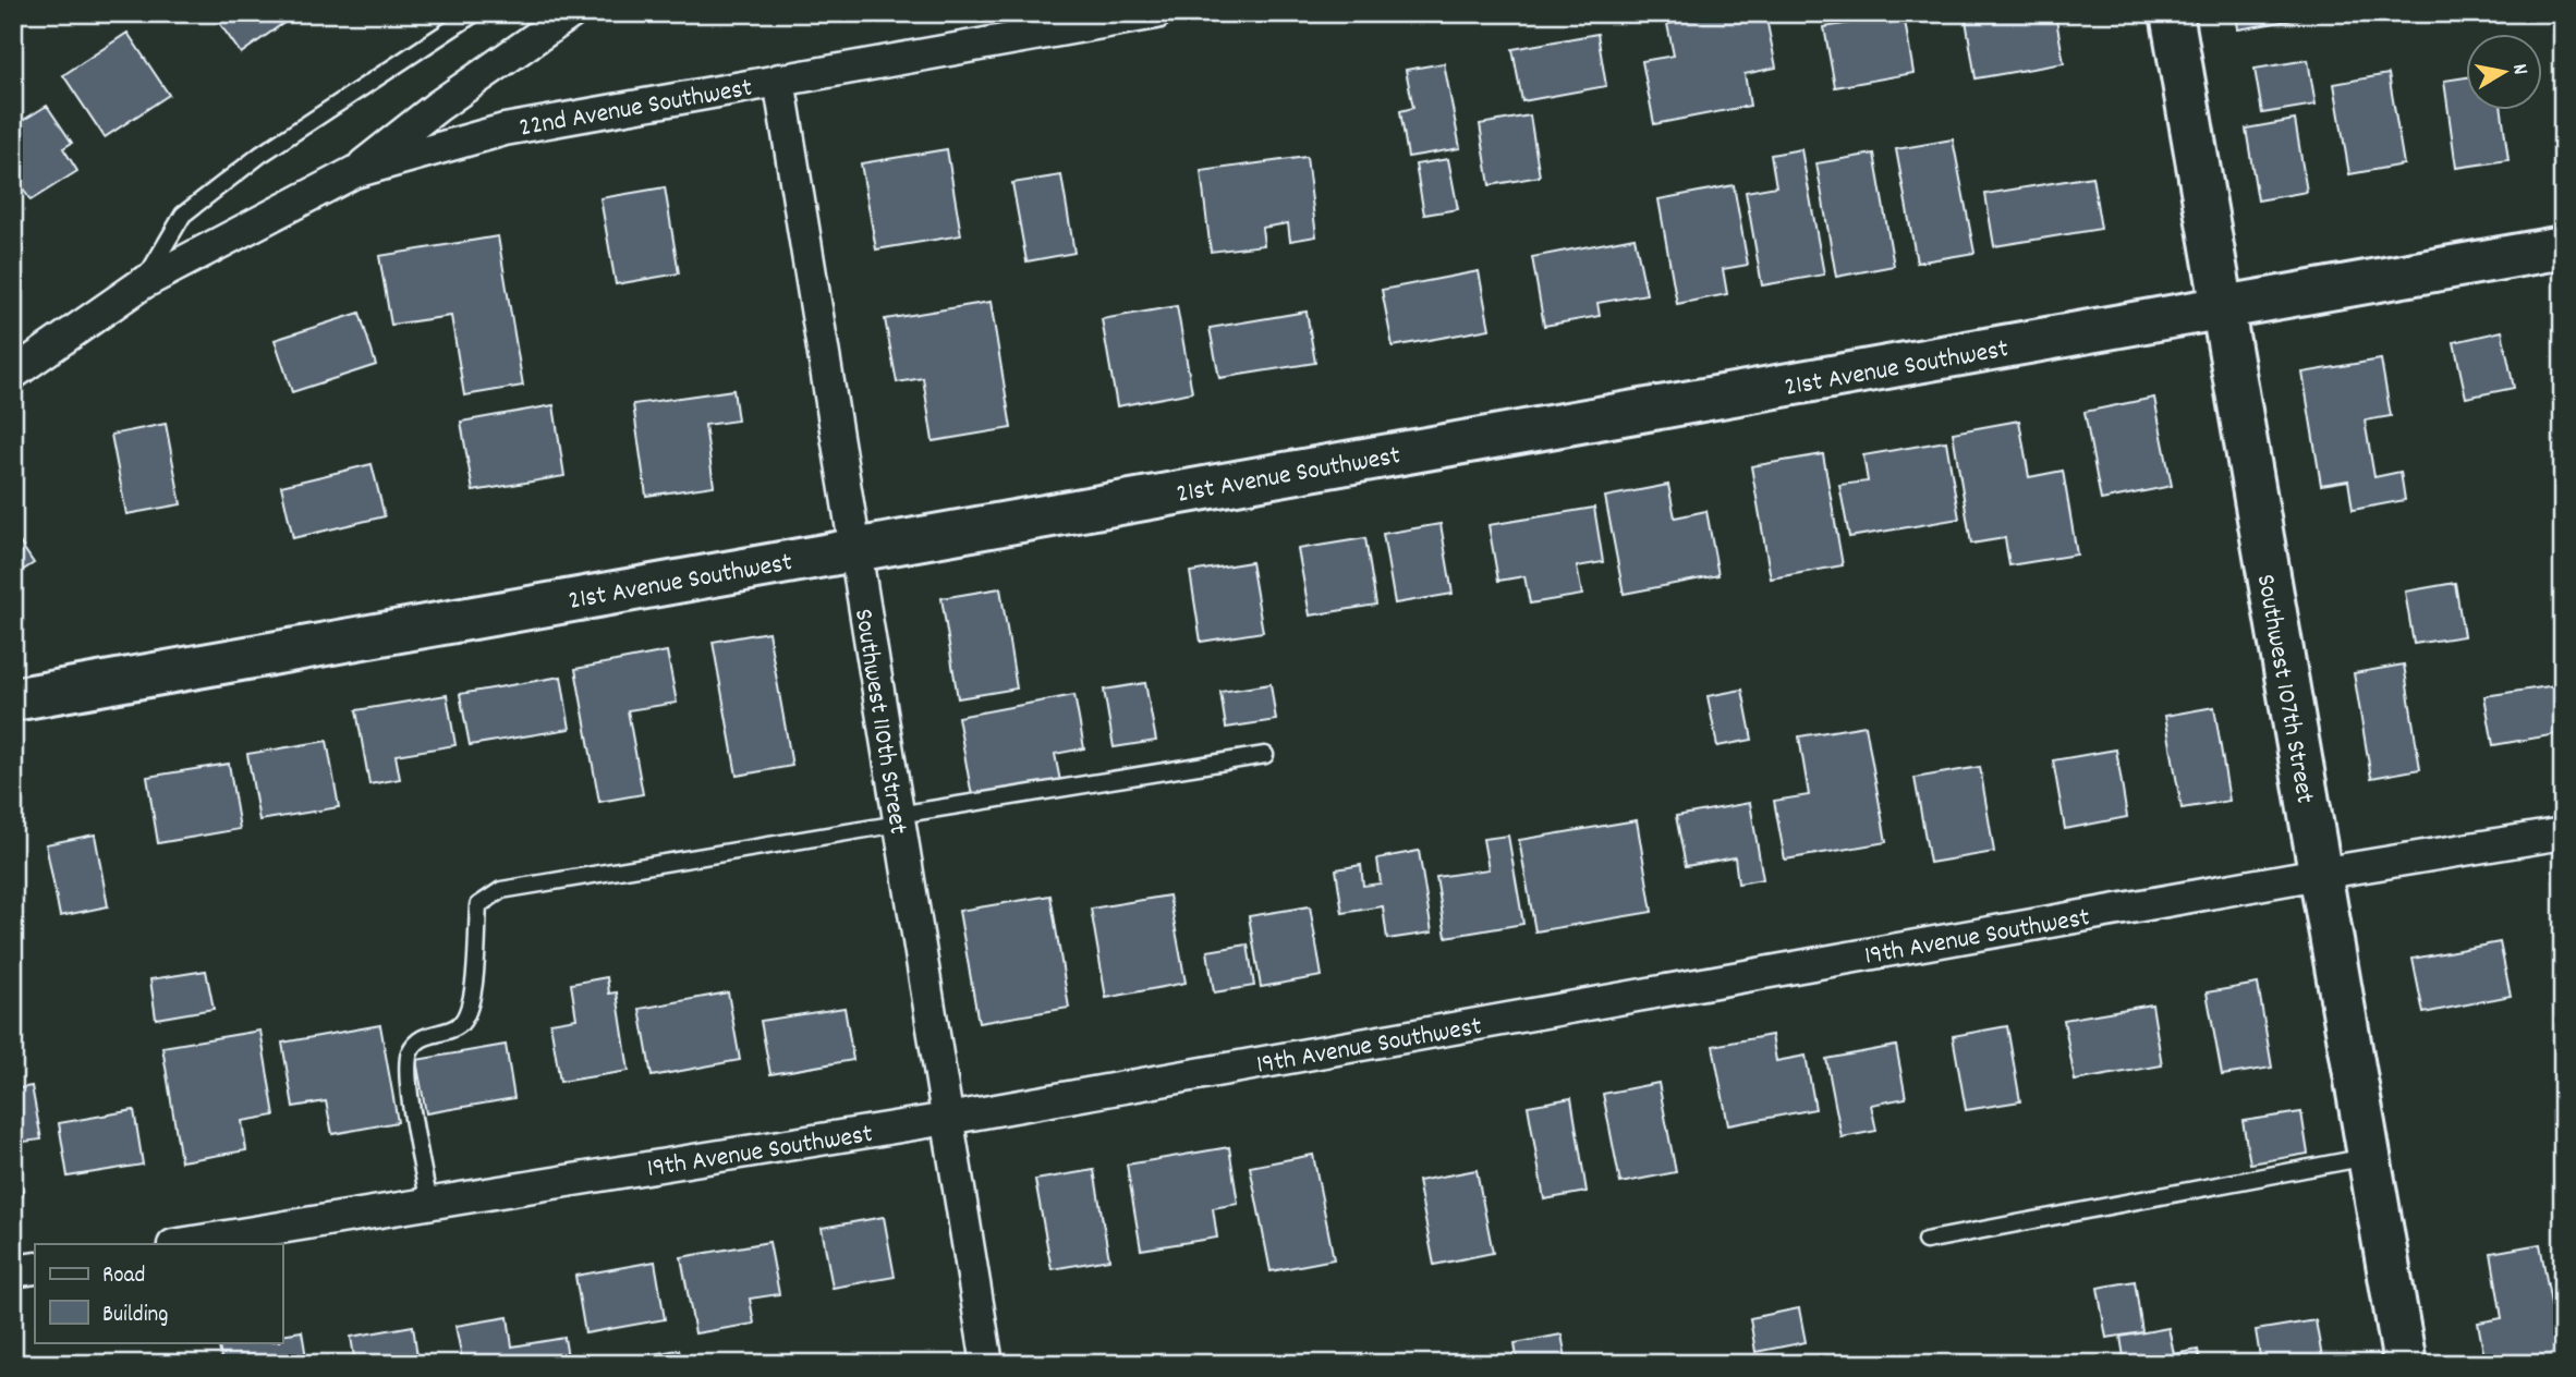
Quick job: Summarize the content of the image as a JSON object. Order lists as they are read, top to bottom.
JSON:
{
  "streets": {
    "street": [
      "22nd Avenue Southwest",
      "21st Avenue Southwest",
      "Southwest 107th Street",
      "Southwest 110th Street",
      "19th Avenue Southwest"
    ]
  },
  "crossings": [
    ["22nd Avenue Southwest", "Southwest 110th Street"],
    ["21st Avenue Southwest", "Southwest 107th Street"],
    ["21st Avenue Southwest", "Southwest 110th Street"],
    ["Southwest 107th Street", "19th Avenue Southwest"],
    ["Southwest 110th Street", "19th Avenue Southwest"]
  ],
  "legend": ["Road", "Building"],
  "north": "right"
}
